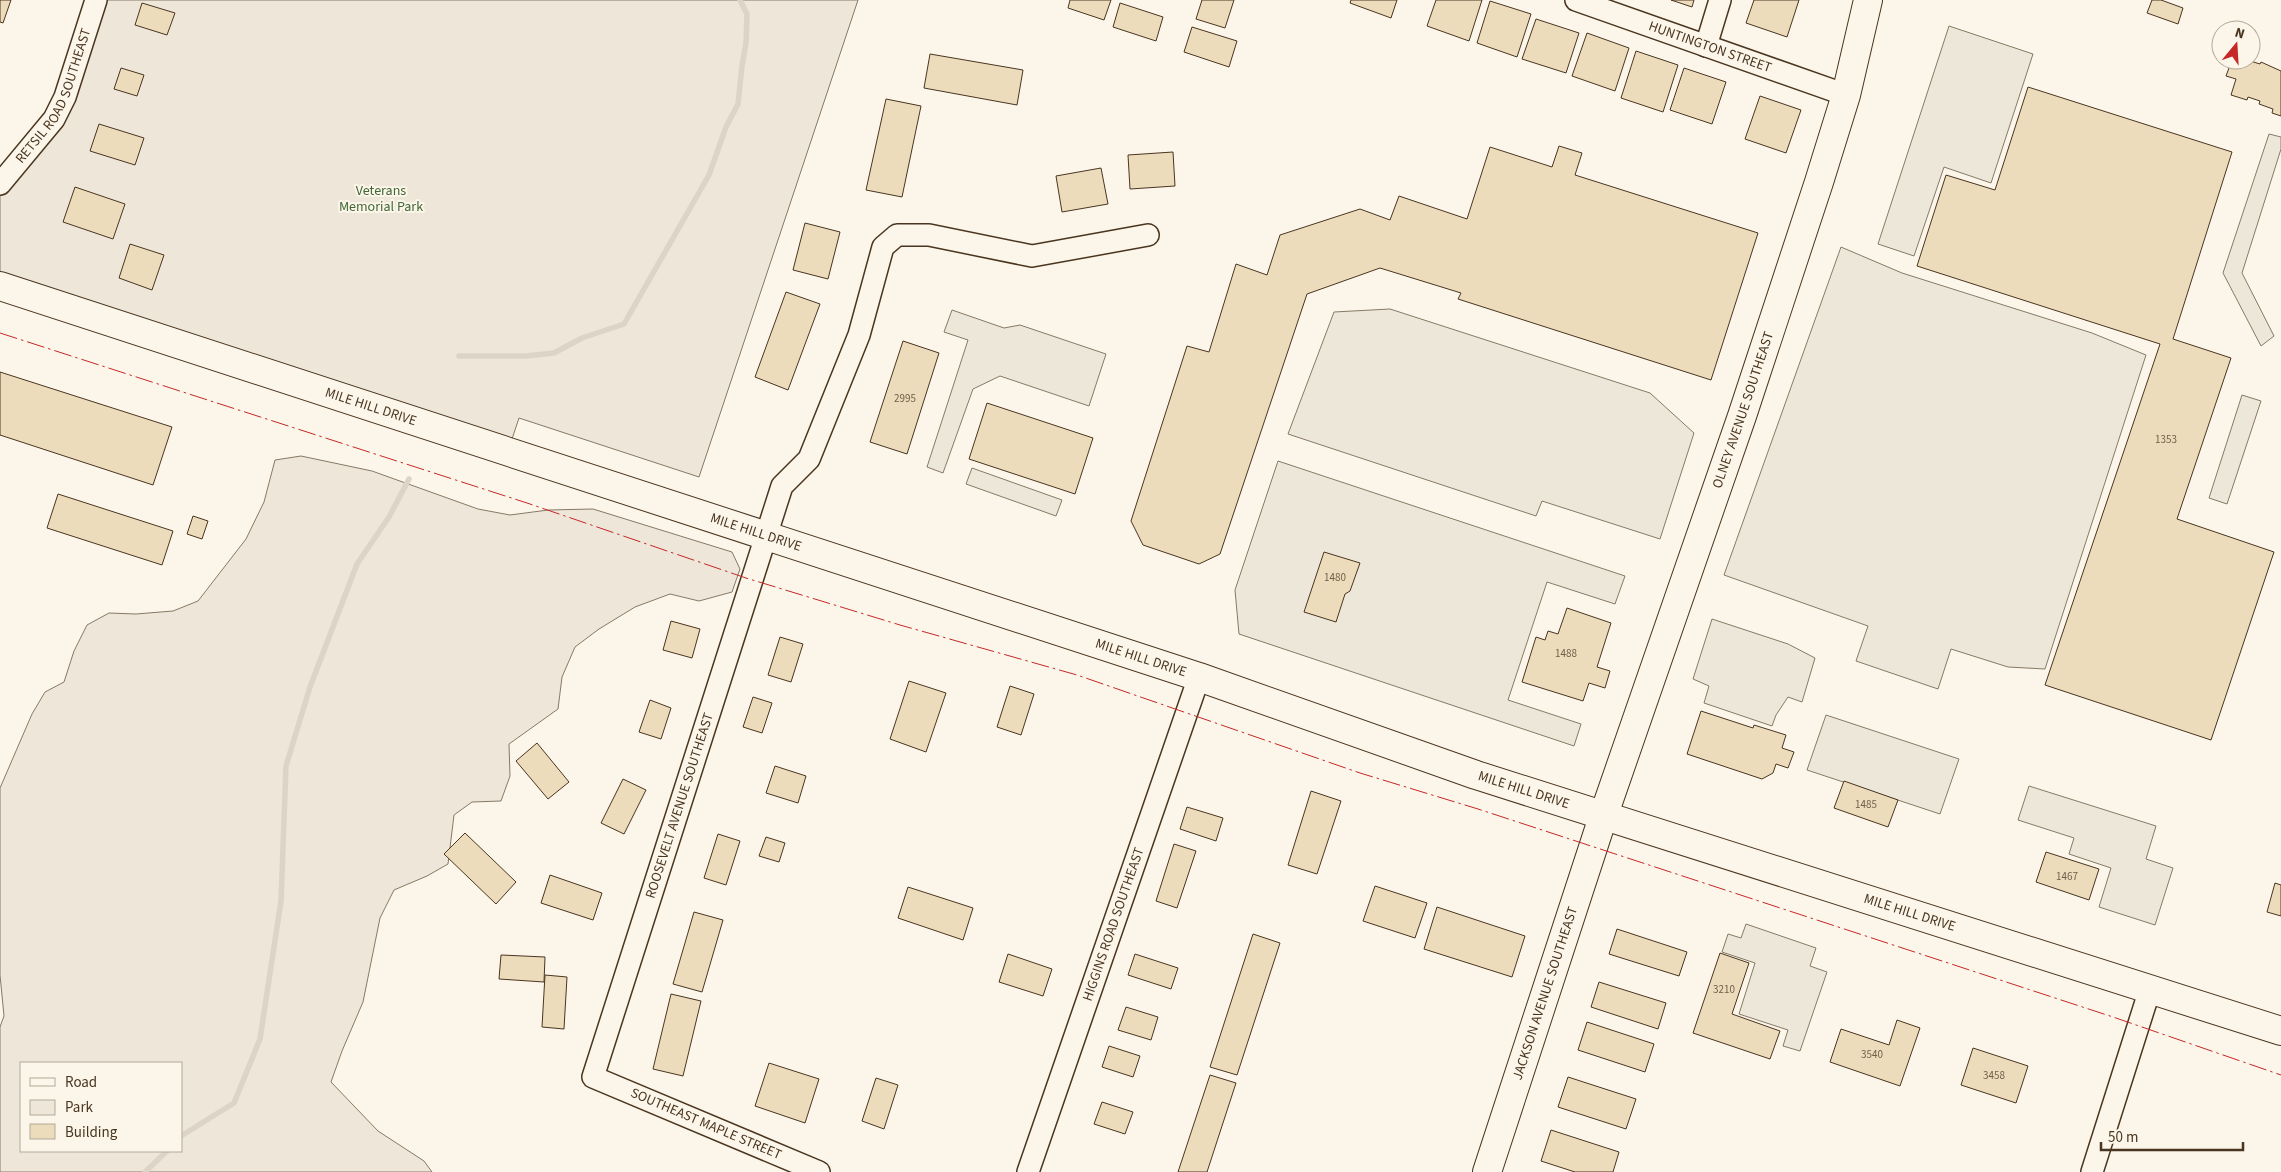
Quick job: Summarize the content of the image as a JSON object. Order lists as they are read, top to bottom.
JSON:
{
  "streets": {
    "main road": ["MILE HILL DRIVE", "OLNEY AVENUE SOUTHEAST", "JACKSON AVENUE SOUTHEAST"],
    "street": [
      "HUNTINGTON STREET",
      "RETSIL ROAD SOUTHEAST",
      "ROOSEVELT AVENUE SOUTHEAST",
      "HIGGINS ROAD SOUTHEAST",
      "SOUTHEAST MAPLE STREET"
    ]
  },
  "crossings": [
    ["HUNTINGTON STREET", "OLNEY AVENUE SOUTHEAST"],
    ["MILE HILL DRIVE", "OLNEY AVENUE SOUTHEAST"],
    ["MILE HILL DRIVE", "ROOSEVELT AVENUE SOUTHEAST"],
    ["MILE HILL DRIVE", "HIGGINS ROAD SOUTHEAST"],
    ["MILE HILL DRIVE", "JACKSON AVENUE SOUTHEAST"],
    ["OLNEY AVENUE SOUTHEAST", "JACKSON AVENUE SOUTHEAST"],
    ["ROOSEVELT AVENUE SOUTHEAST", "SOUTHEAST MAPLE STREET"]
  ],
  "parks": ["Veterans Memorial Park"],
  "house_numbers": [
    "2995",
    "1353",
    "1480",
    "1488",
    "1485",
    "1467",
    "3210",
    "3540",
    "3458"
  ],
  "legend": ["Road", "Park", "Building"],
  "scale_bar": "50 m",
  "north": "top"
}
